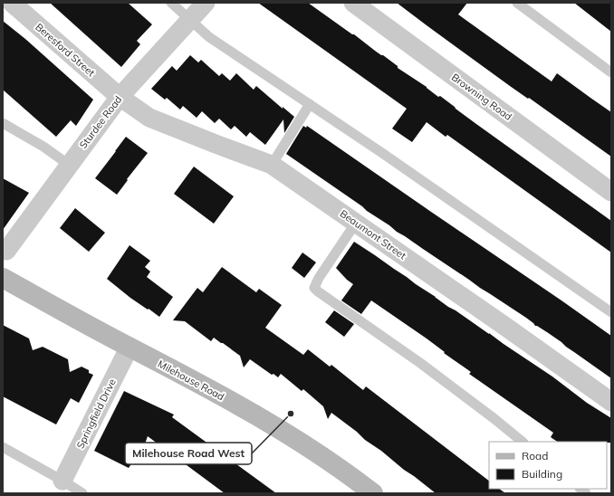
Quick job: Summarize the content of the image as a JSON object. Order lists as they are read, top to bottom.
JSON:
{
  "streets": {
    "main road": ["Milehouse Road"],
    "street": [
      "Beresford Street",
      "Browning Road",
      "Sturdee Road",
      "Beaumont Street",
      "Springfield Drive"
    ]
  },
  "crossings": [
    ["Beresford Street", "Sturdee Road"],
    ["Beresford Street", "Beaumont Street"],
    ["Sturdee Road", "Beaumont Street"],
    ["Milehouse Road", "Springfield Drive"]
  ],
  "places": ["Milehouse Road West"],
  "legend": ["Road", "Building"]
}
